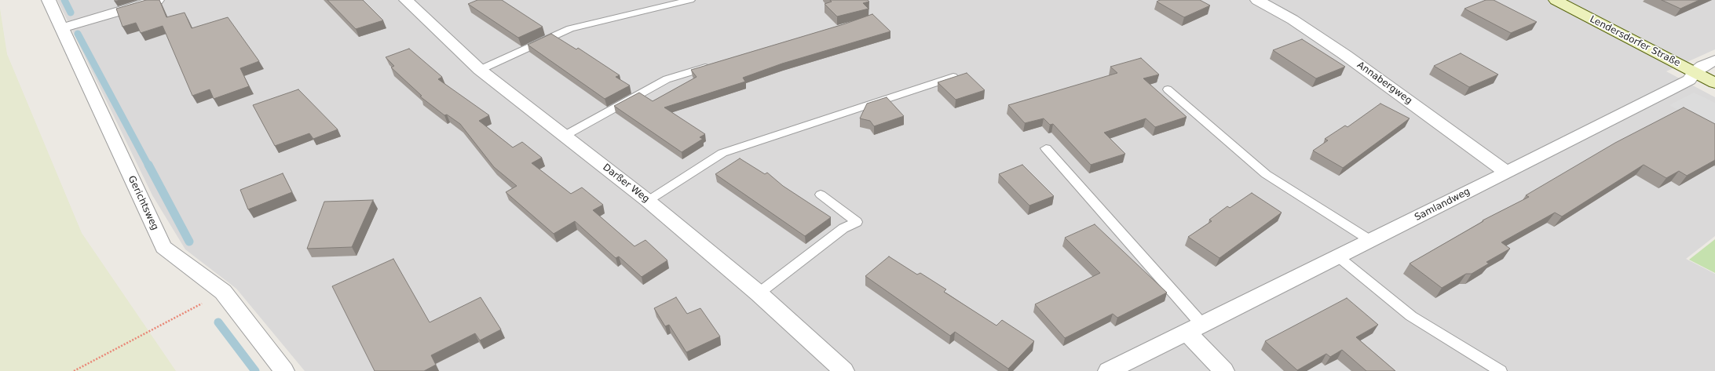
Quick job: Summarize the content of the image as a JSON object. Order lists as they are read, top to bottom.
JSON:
{
  "streets": {
    "street": [
      "Lendersdorfer Straße",
      "Annabergweg",
      "Darßer Weg",
      "Gerichtsweg",
      "Samlandweg"
    ]
  },
  "crossings": [
    ["Lendersdorfer Straße", "Samlandweg"],
    ["Annabergweg", "Samlandweg"]
  ]
}
